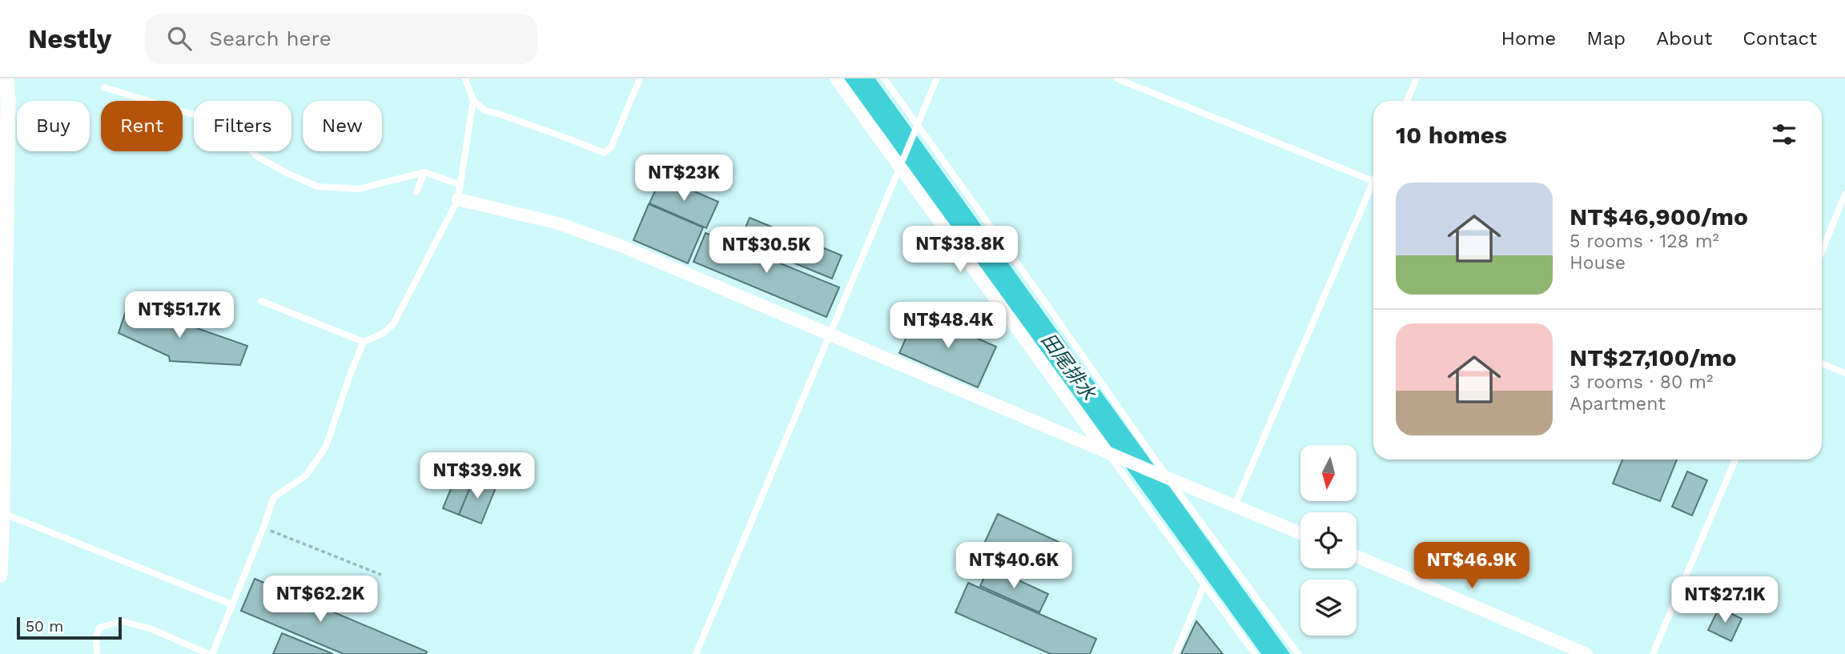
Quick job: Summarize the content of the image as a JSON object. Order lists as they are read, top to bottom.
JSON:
{
  "water": ["田尾排水"],
  "scale_bar": "50 m",
  "north": "bottom",
  "page": {
    "header": "Nestly",
    "search": "Search here",
    "nav": [
      "Home",
      "Map",
      "About",
      "Contact"
    ],
    "chip": [
      "Buy",
      "Rent",
      "Filters",
      "New"
    ],
    "heading": "10 homes",
    "price": [
      "NT$23K",
      "NT$38.8K",
      "NT$30.5K",
      "NT$51.7K",
      "NT$48.4K",
      "NT$39.9K",
      "NT$40.6K",
      "NT$46.9K",
      "NT$62.2K",
      "NT$27.1K"
    ],
    "list": [
      {
        "name": "NT$46,900/mo",
        "note": "5 rooms · 128 m² · House"
      },
      {
        "name": "NT$27,100/mo",
        "note": "3 rooms · 80 m² · Apartment"
      }
    ],
    "scale": "50 m"
  }
}
